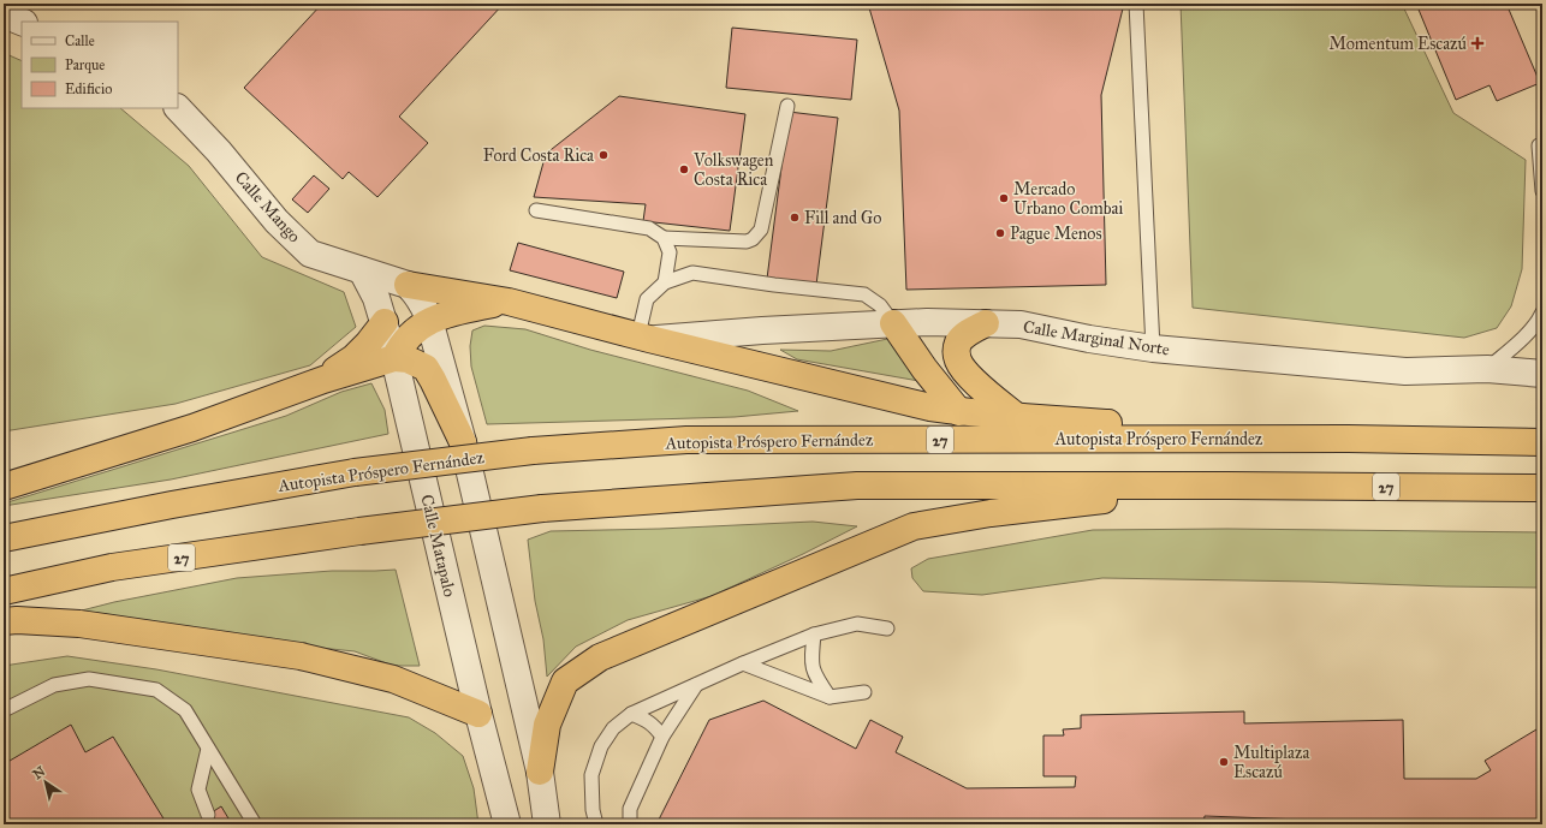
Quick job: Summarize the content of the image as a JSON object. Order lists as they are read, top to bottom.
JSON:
{
  "streets": {
    "highway": ["Autopista Próspero Fernández", "27"],
    "street": ["Calle Mango", "Calle Marginal Norte", "Calle Matapalo"]
  },
  "crossings": [
    ["Calle Mango", "Calle Matapalo"]
  ],
  "places": {
    "health": ["Momentum Escazú"],
    "other": [
      "Ford Costa Rica",
      "Volkswagen Costa Rica",
      "Mercado Urbano Combai",
      "Fill and Go",
      "Pague Menos",
      "Multiplaza Escazú"
    ]
  },
  "legend": ["Calle", "Parque", "Edificio"],
  "north": "top left"
}
